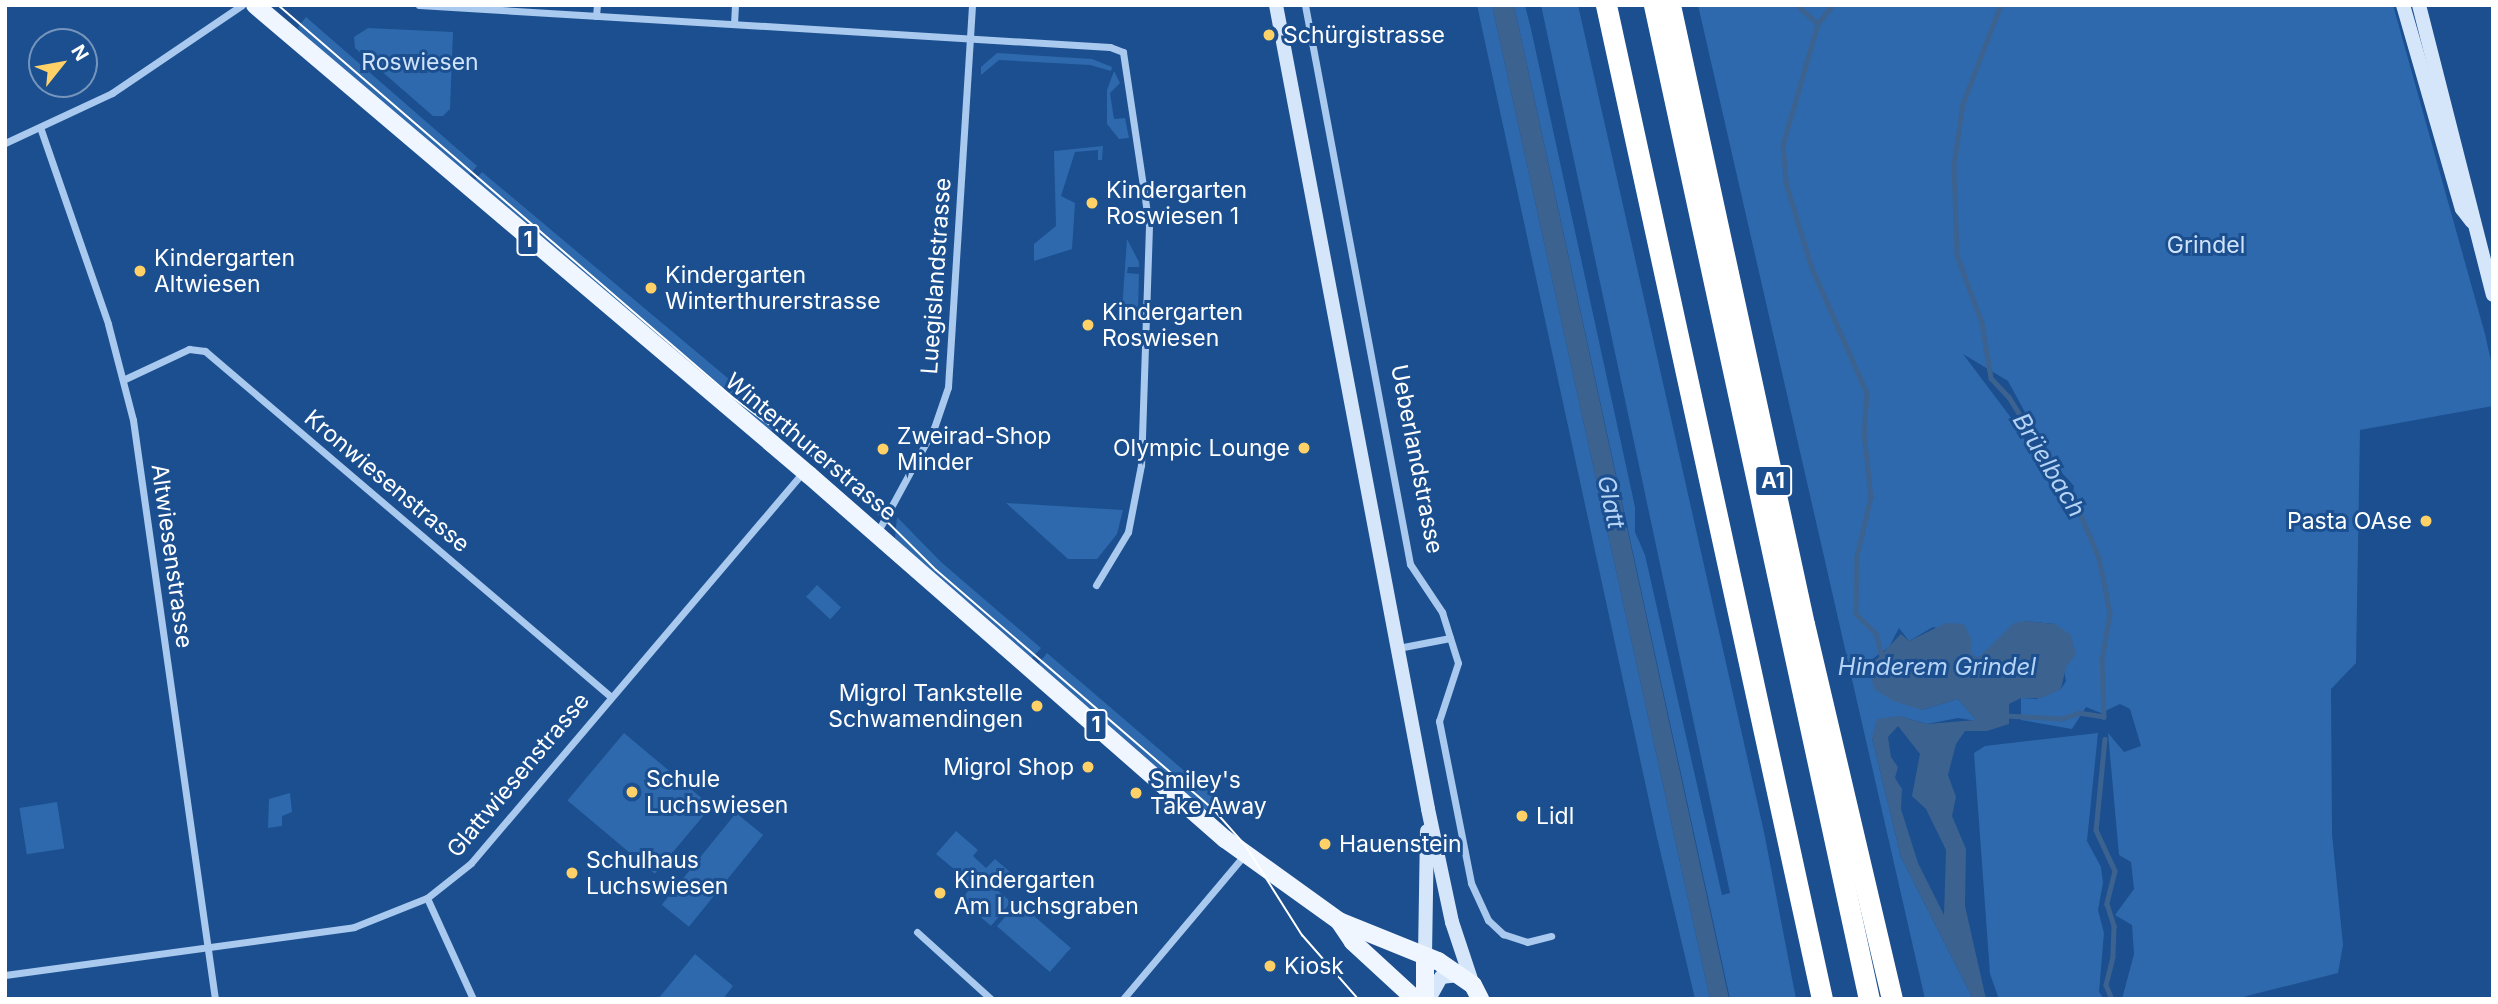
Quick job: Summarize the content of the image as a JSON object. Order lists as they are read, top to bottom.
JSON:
{
  "streets": {
    "highway": ["A1"],
    "main road": ["1", "Winterthurerstrasse"],
    "street": [
      "Luegislandstrasse",
      "Ueberlandstrasse",
      "Kronwiesenstrasse",
      "Altwiesenstrasse",
      "Glattwiesenstrasse"
    ]
  },
  "crossings": [
    ["1", "Winterthurerstrasse"],
    ["Luegislandstrasse", "Winterthurerstrasse"],
    ["Winterthurerstrasse", "Glattwiesenstrasse"],
    ["Kronwiesenstrasse", "Altwiesenstrasse"],
    ["Kronwiesenstrasse", "Glattwiesenstrasse"],
    ["Altwiesenstrasse", "Glattwiesenstrasse"]
  ],
  "water": ["Brüelbach", "Glatt", "Hinderem Grindel"],
  "parks": ["Roswiesen", "Grindel"],
  "places": [
    "Schürgistrasse",
    "Kindergarten Roswiesen 1",
    "Kindergarten Altwiesen",
    "Kindergarten Winterthurerstrasse",
    "Kindergarten Roswiesen",
    "Olympic Lounge",
    "Zweirad-Shop Minder",
    "Pasta OAse",
    "Migrol Tankstelle Schwamendingen",
    "Migrol Shop",
    "Schule Luchswiesen",
    "Smiley's Take Away",
    "Lidl",
    "Hauenstein",
    "Schulhaus Luchswiesen",
    "Kindergarten Am Luchsgraben",
    "Kiosk"
  ],
  "north": "top right"
}
